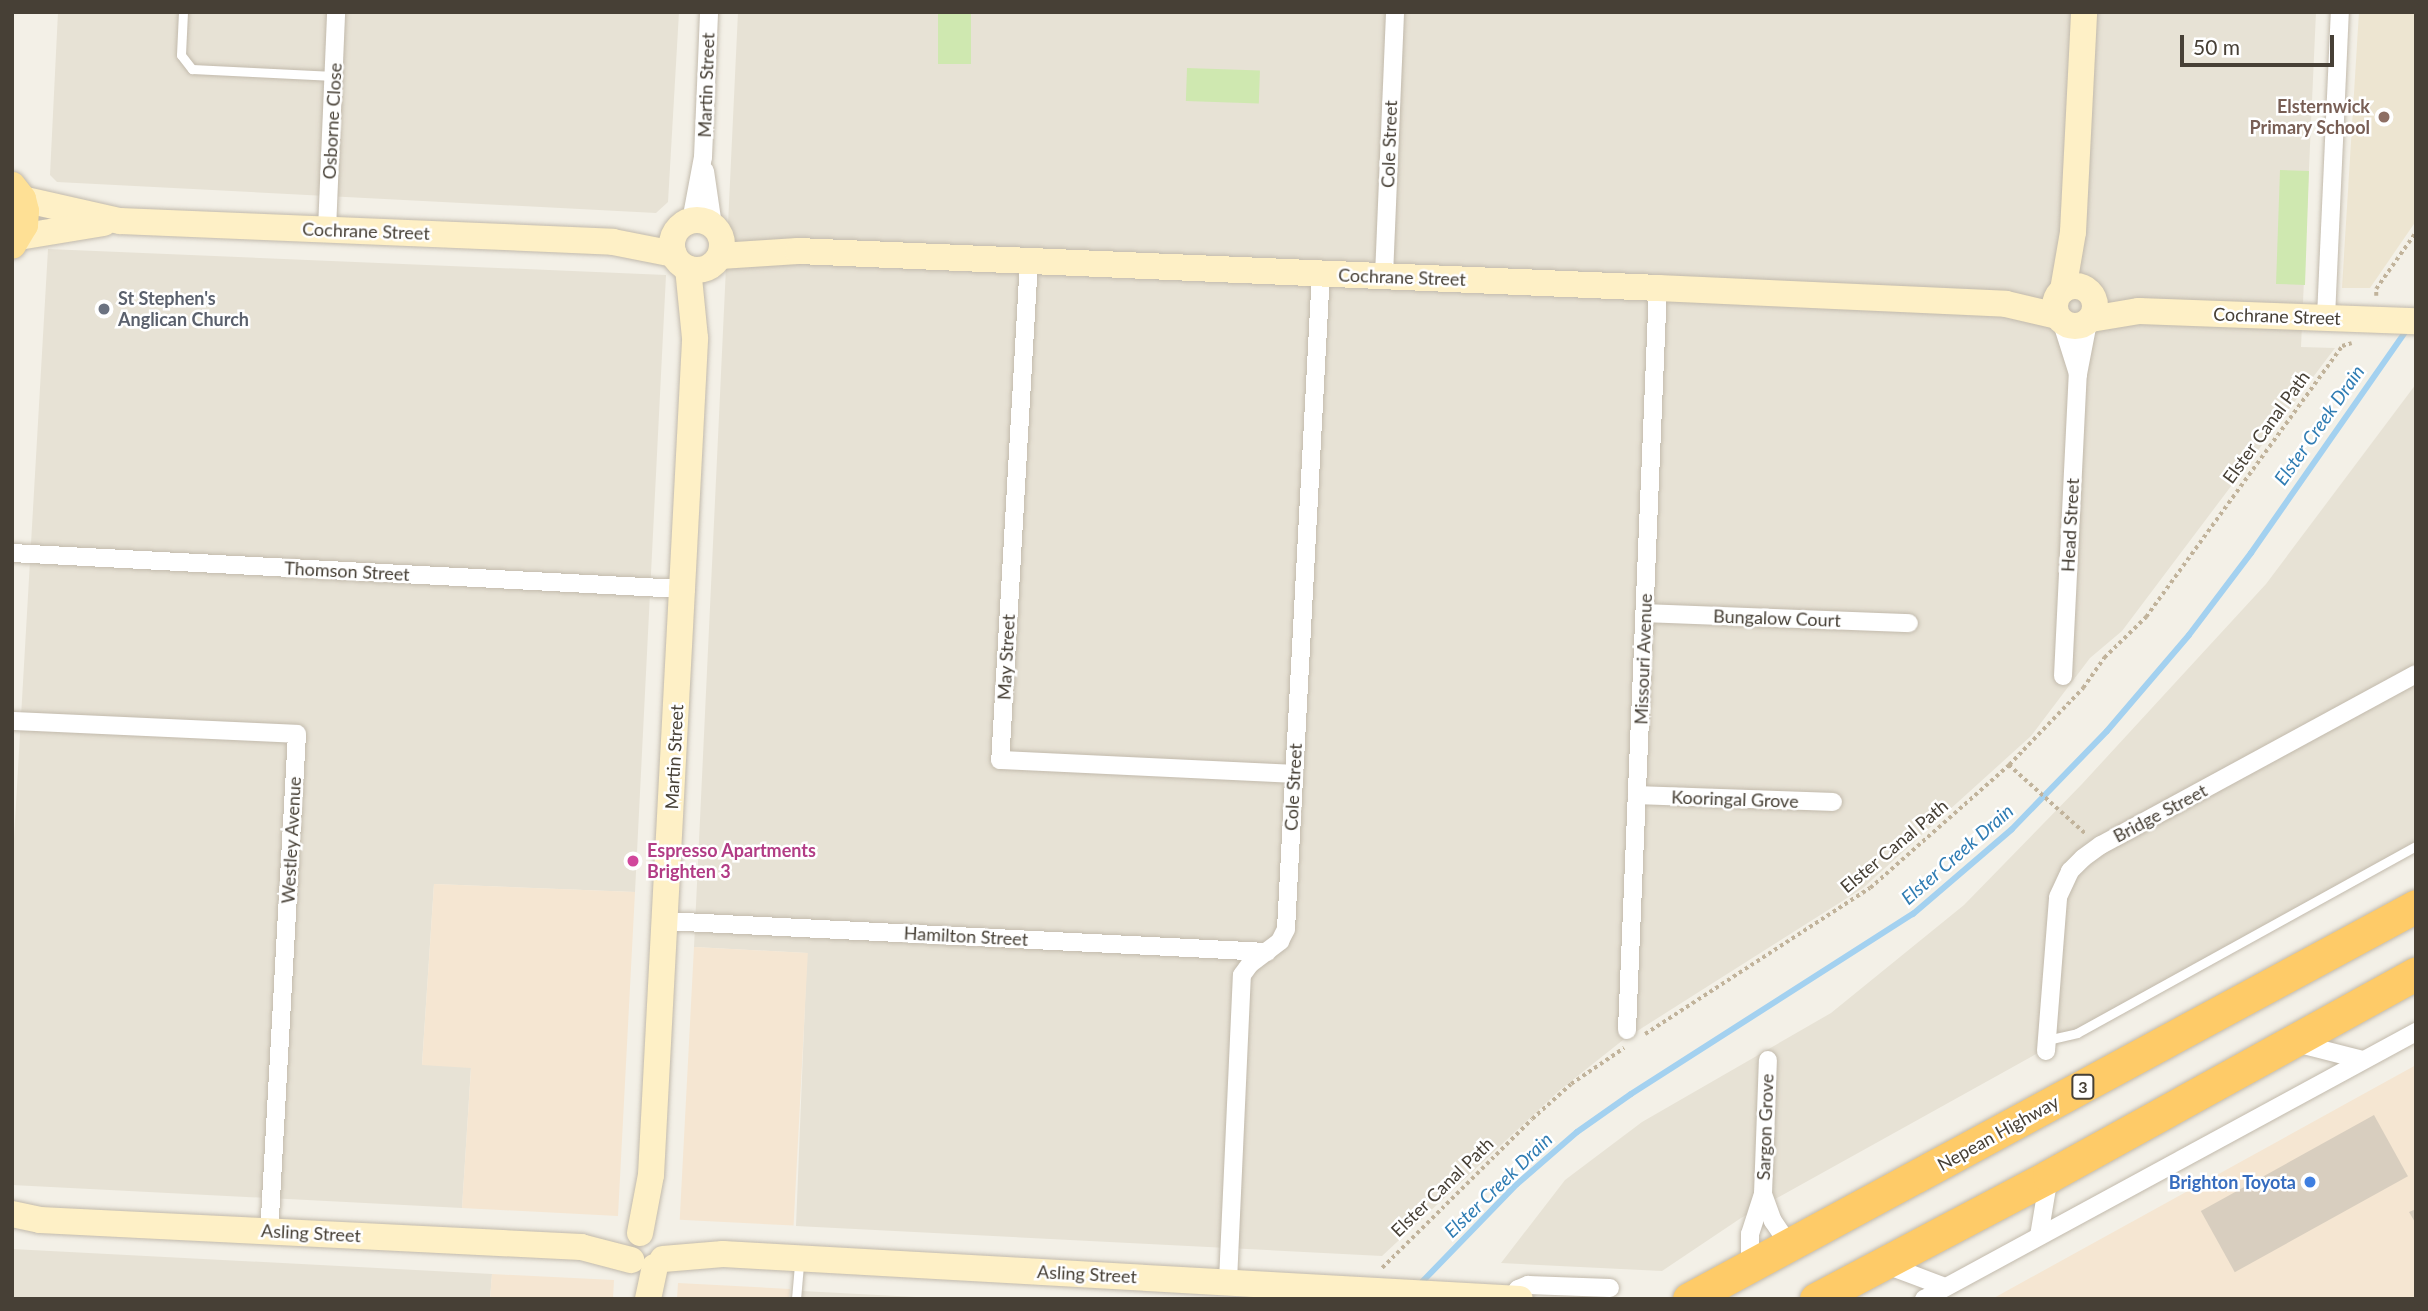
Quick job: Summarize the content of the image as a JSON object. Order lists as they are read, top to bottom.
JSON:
{
  "streets": {
    "highway": ["3", "Nepean Highway"],
    "street": [
      "Martin Street",
      "Osborne Close",
      "Cole Street",
      "Cochrane Street",
      "Head Street",
      "Thomson Street",
      "Bungalow Court",
      "May Street",
      "Missouri Avenue",
      "Kooringal Grove",
      "Bridge Street",
      "Westley Avenue",
      "Hamilton Street",
      "Sargon Grove",
      "Asling Street"
    ],
    "path": ["Elster Canal Path"]
  },
  "crossings": [
    ["Martin Street", "Cochrane Street"],
    ["Martin Street", "Thomson Street"],
    ["Martin Street", "Hamilton Street"],
    ["Martin Street", "Asling Street"],
    ["Osborne Close", "Cochrane Street"],
    ["Cole Street", "Cochrane Street"],
    ["Cole Street", "May Street"],
    ["Cole Street", "Hamilton Street"],
    ["Cole Street", "Asling Street"],
    ["Cochrane Street", "Elster Canal Path"],
    ["Cochrane Street", "Head Street"],
    ["Cochrane Street", "May Street"],
    ["Cochrane Street", "Missouri Avenue"],
    ["Elster Canal Path", "Asling Street"],
    ["Bungalow Court", "Missouri Avenue"],
    ["Missouri Avenue", "Kooringal Grove"],
    ["Westley Avenue", "Asling Street"],
    ["Sargon Grove", "Nepean Highway"]
  ],
  "water": ["Elster Creek Drain"],
  "places": [
    "Elsternwick Primary School",
    "St Stephen's Anglican Church",
    "Espresso Apartments Brighten 3",
    "Brighton Toyota"
  ],
  "scale_bar": "50 m"
}
